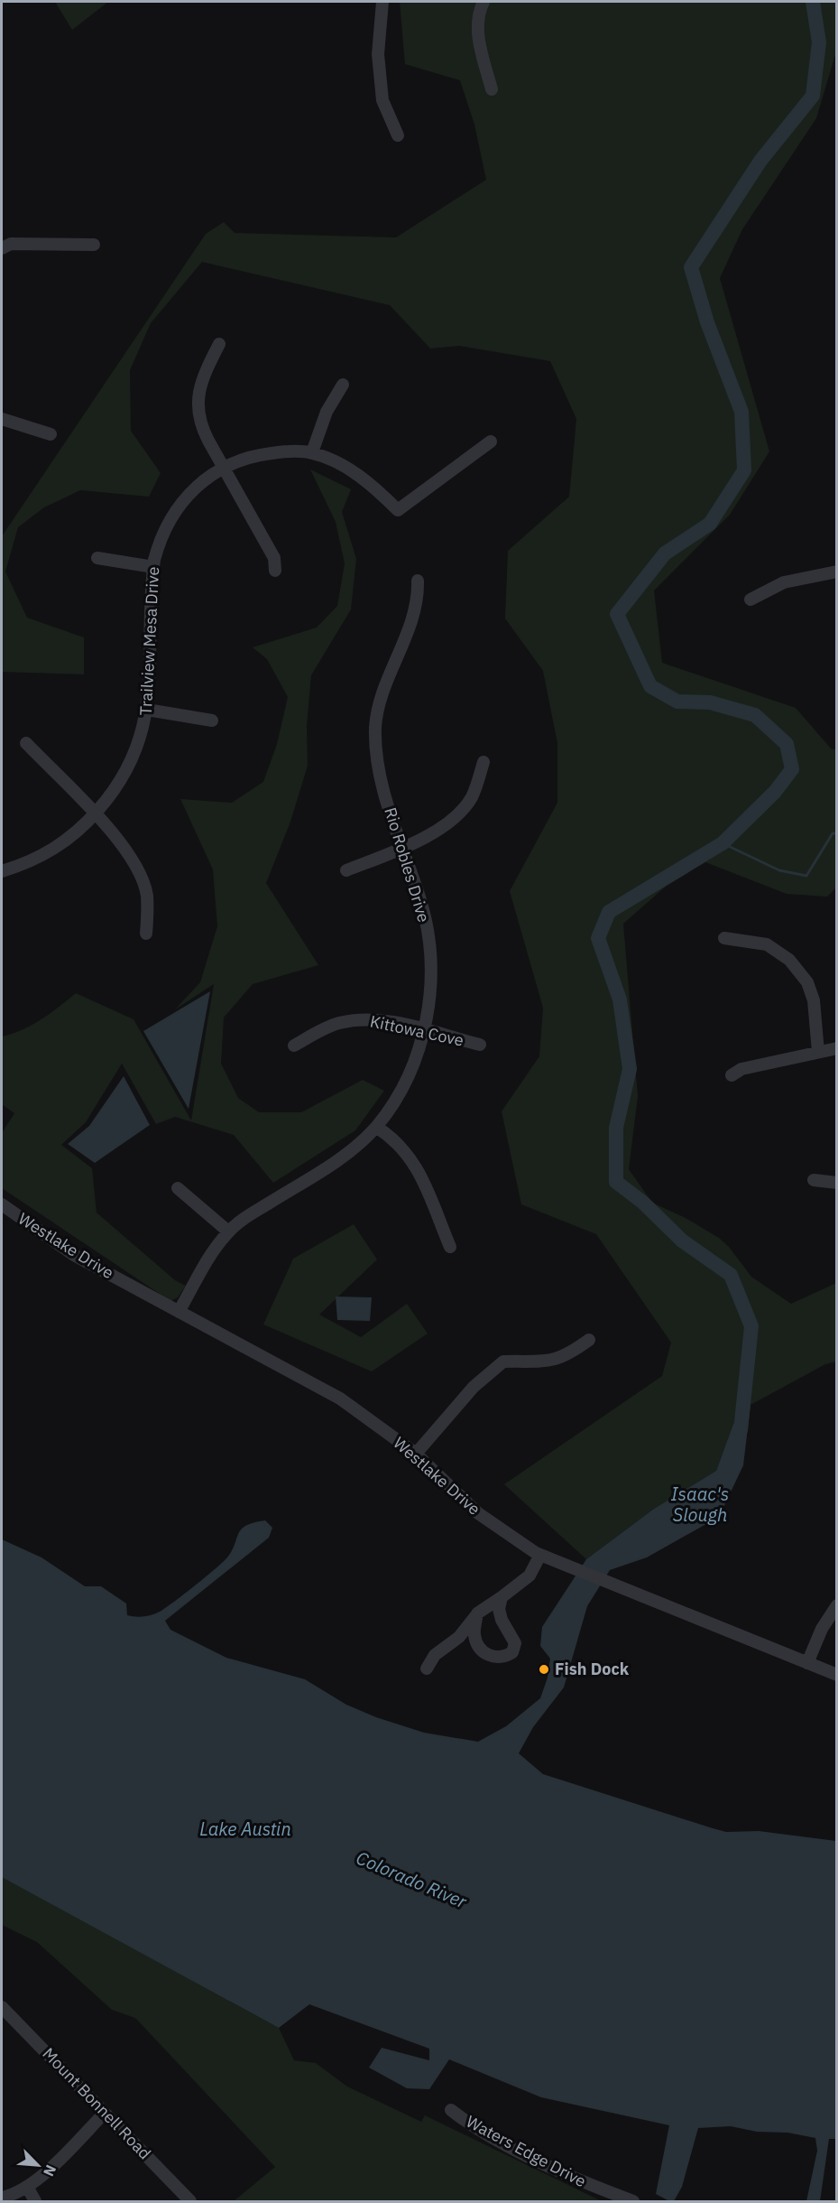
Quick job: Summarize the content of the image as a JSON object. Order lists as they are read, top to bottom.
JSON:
{
  "streets": {
    "street": [
      "Trailview Mesa Drive",
      "Rio Robles Drive",
      "Kittowa Cove",
      "Westlake Drive",
      "Mount Bonnell Road",
      "Waters Edge Drive"
    ]
  },
  "crossings": [
    ["Rio Robles Drive", "Kittowa Cove"],
    ["Rio Robles Drive", "Westlake Drive"]
  ],
  "water": ["Isaac's Slough", "Lake Austin", "Colorado River"],
  "places": ["Fish Dock"],
  "north": "bottom right"
}
